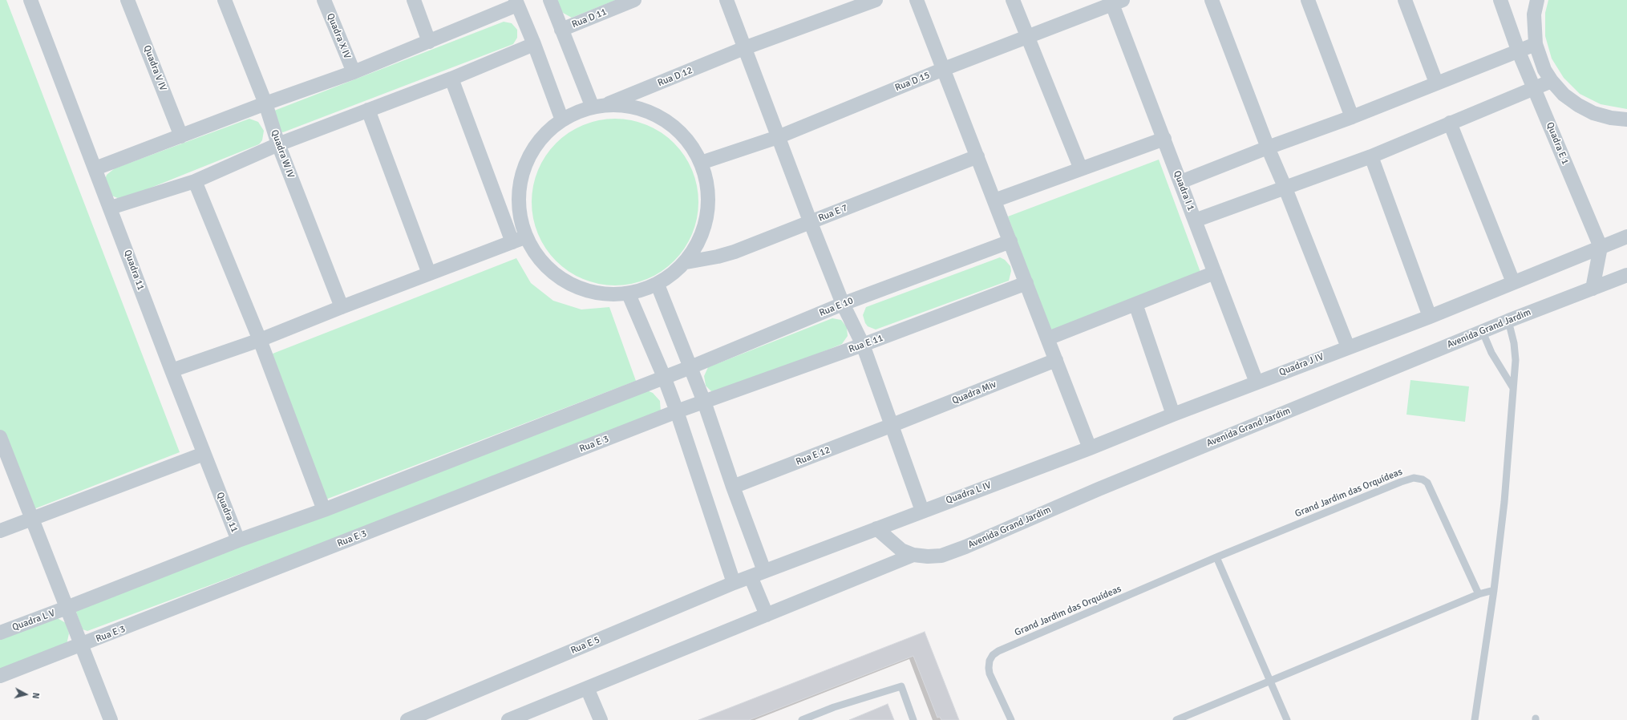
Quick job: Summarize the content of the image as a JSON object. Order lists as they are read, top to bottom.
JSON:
{
  "streets": {
    "street": [
      "Rua D 11",
      "Quadra X IV",
      "Quadra V IV",
      "Rua D 12",
      "Rua D 15",
      "Quadra E 1",
      "Quadra W IV",
      "Quadra I 1",
      "Rua E 7",
      "Quadra 11",
      "Rua E 10",
      "Avenida Grand Jardim",
      "Rua E 11",
      "Quadra J IV",
      "Quadra Miv",
      "Rua E 3",
      "Rua E 12",
      "Quadra L IV",
      "Quadra L V",
      "Rua E 5"
    ],
    "lane": ["Grand Jardim das Orquídeas"]
  },
  "crossings": [
    ["Rua D 15", "Quadra I 1"],
    ["Quadra E 1", "Quadra J IV"],
    ["Quadra I 1", "Quadra J IV"],
    ["Quadra 11", "Quadra L V"],
    ["Rua E 10", "Quadra L V"],
    ["Avenida Grand Jardim", "Quadra L IV"],
    ["Rua E 11", "Rua E 3"],
    ["Quadra J IV", "Quadra L IV"],
    ["Quadra Miv", "Rua E 12"],
    ["Quadra L IV", "Rua E 5"]
  ],
  "north": "right"
}
